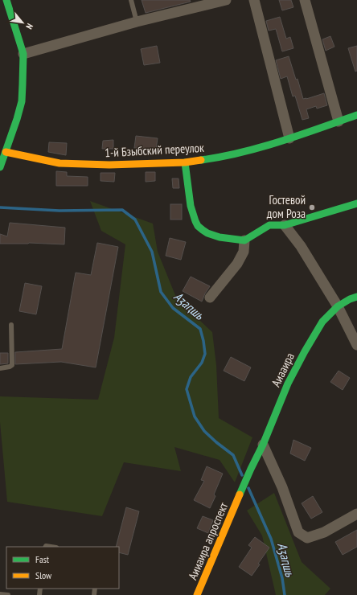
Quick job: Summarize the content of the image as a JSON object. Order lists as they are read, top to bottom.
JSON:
{
  "streets": {
    "street": ["1-й Бзыбский переулок", "Аиааира", "Аииаира апроспект"]
  },
  "crossings": [
    ["Аиааира", "Аииаира апроспект"]
  ],
  "water": ["Аӡаԥшь"],
  "places": ["Гостевой дом Роза"],
  "legend": ["Fast", "Slow"],
  "north": "bottom right"
}
